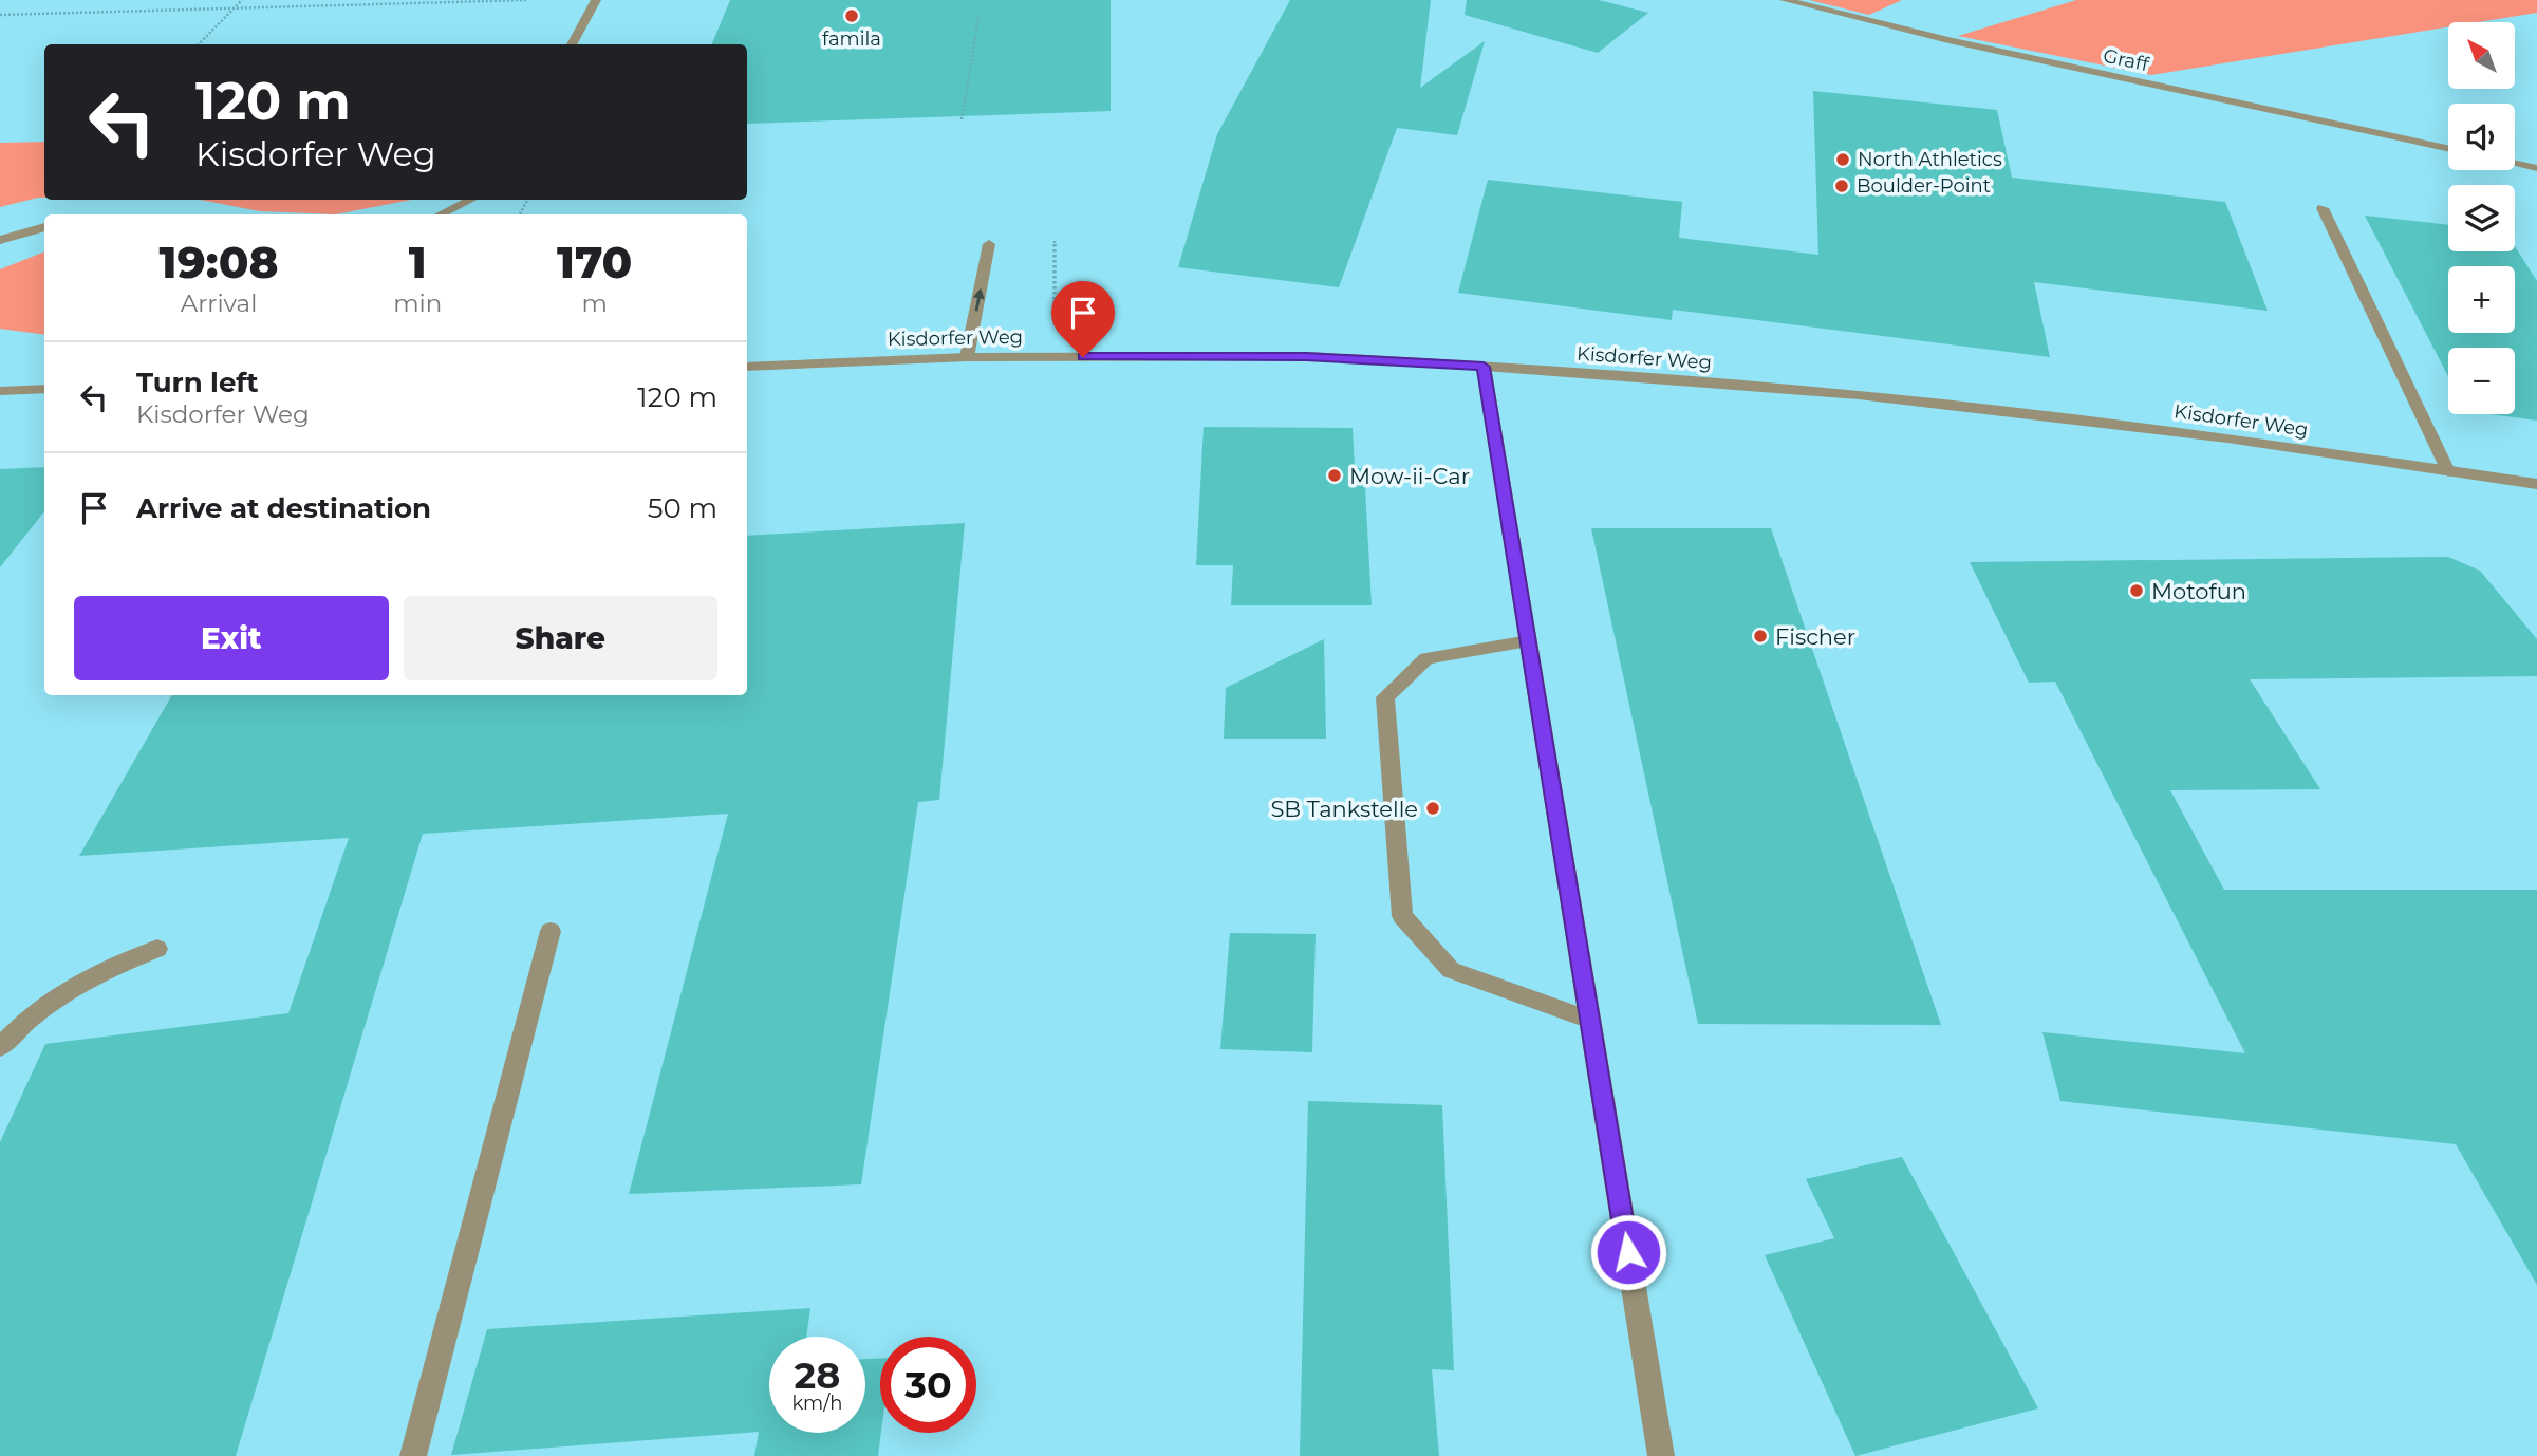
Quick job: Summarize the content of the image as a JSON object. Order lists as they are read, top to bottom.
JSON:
{
  "streets": {
    "street": ["Graff", "Kisdorfer Weg"]
  },
  "places": [
    "famila",
    "North Athletics",
    "Boulder-Point",
    "Mow-ii-Car",
    "Motofun",
    "Fischer",
    "SB Tankstelle"
  ],
  "north": "top left",
  "page": {
    "map_buttons": ["+", "−"],
    "turn": ["120 m", "Kisdorfer Weg"],
    "eta": [
      "19:08",
      "Arrival",
      "1",
      "min",
      "170",
      "m"
    ],
    "list": [
      {
        "name": "Turn left",
        "note": "Kisdorfer Weg",
        "value": "120 m"
      },
      {
        "name": "Arrive at destination",
        "value": "50 m"
      }
    ],
    "buttons": ["Exit", "Share"],
    "speed": "28 km/h",
    "limit": "30"
  }
}
